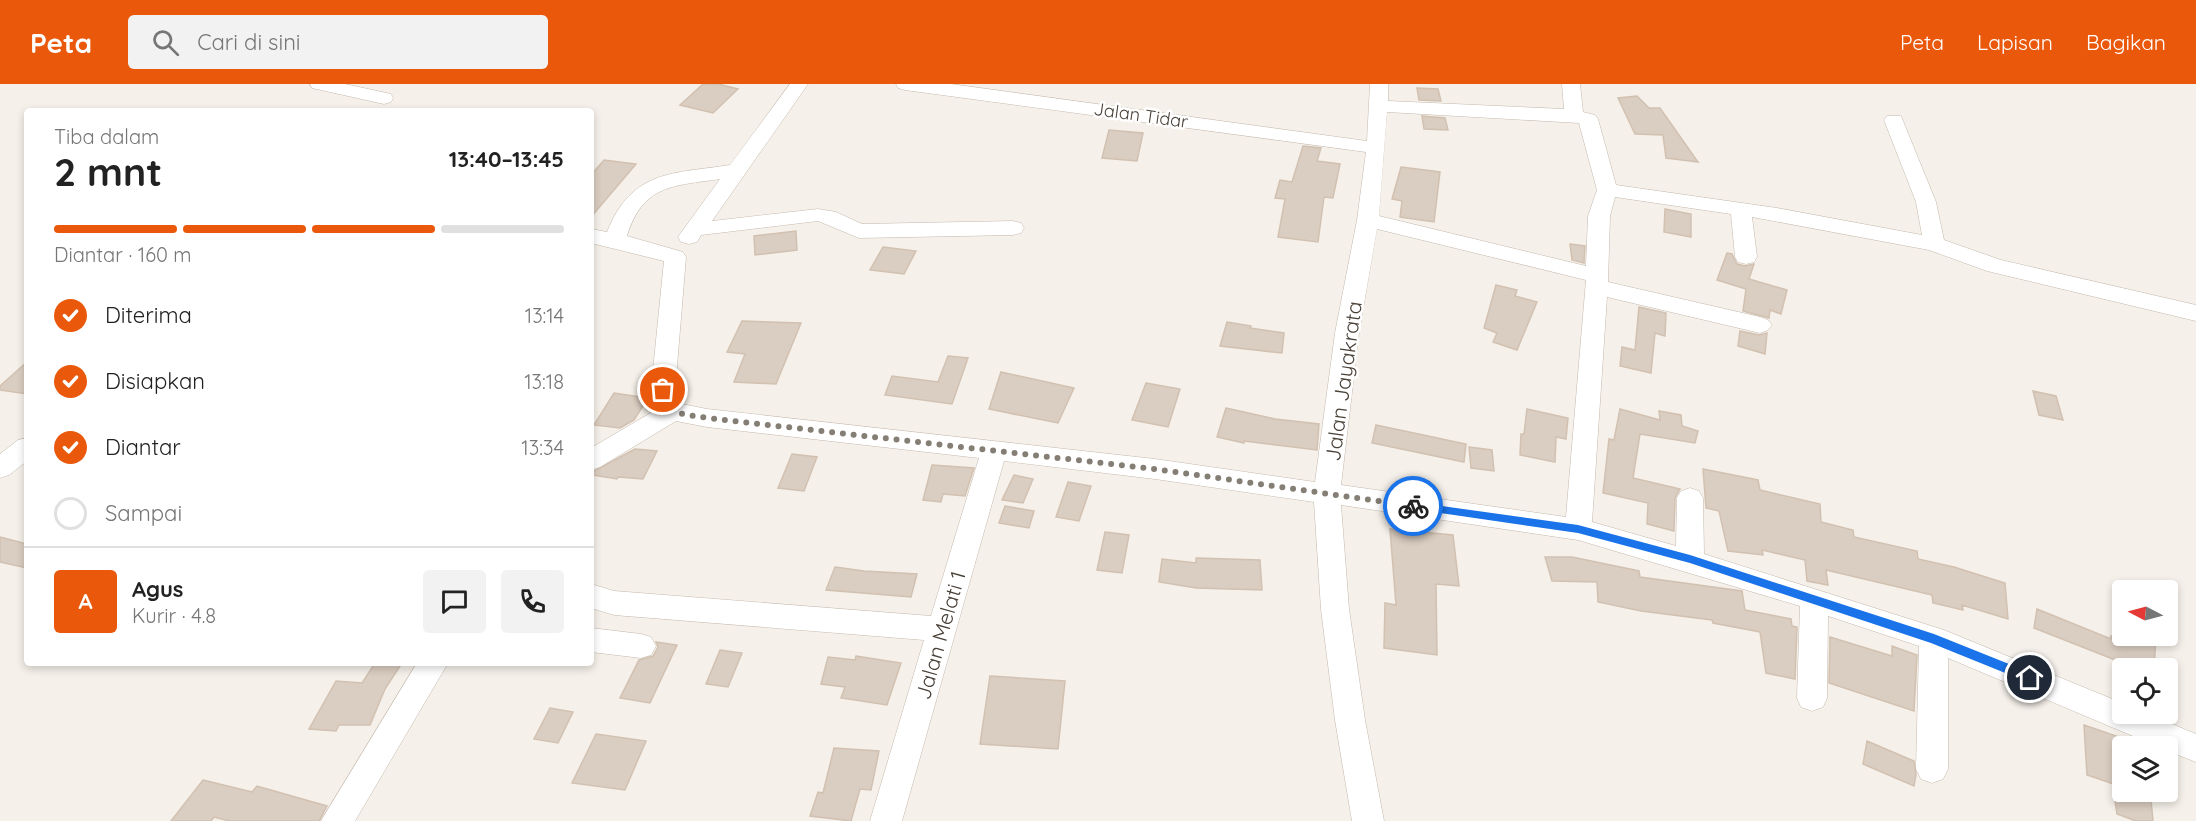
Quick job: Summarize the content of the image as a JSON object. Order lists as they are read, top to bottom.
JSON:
{
  "streets": {
    "street": ["Jalan Tidar", "Jalan Jayakrata", "Jalan Melati 1"]
  },
  "crossings": [
    ["Jalan Tidar", "Jalan Jayakrata"]
  ],
  "north": "left",
  "page": {
    "header": "Peta",
    "search": "Cari di sini",
    "nav": ["Peta", "Lapisan", "Bagikan"],
    "heading": ["2 mnt", "Tiba dalam", "13:40–13:45"],
    "panel": ["Agus", "Kurir · 4.8"],
    "bar": "Diantar · 160 m",
    "list": [
      ["Diterima", "13:14"],
      ["Disiapkan", "13:18"],
      ["Diantar", "13:34"],
      "Sampai"
    ],
    "round": "A"
  }
}
